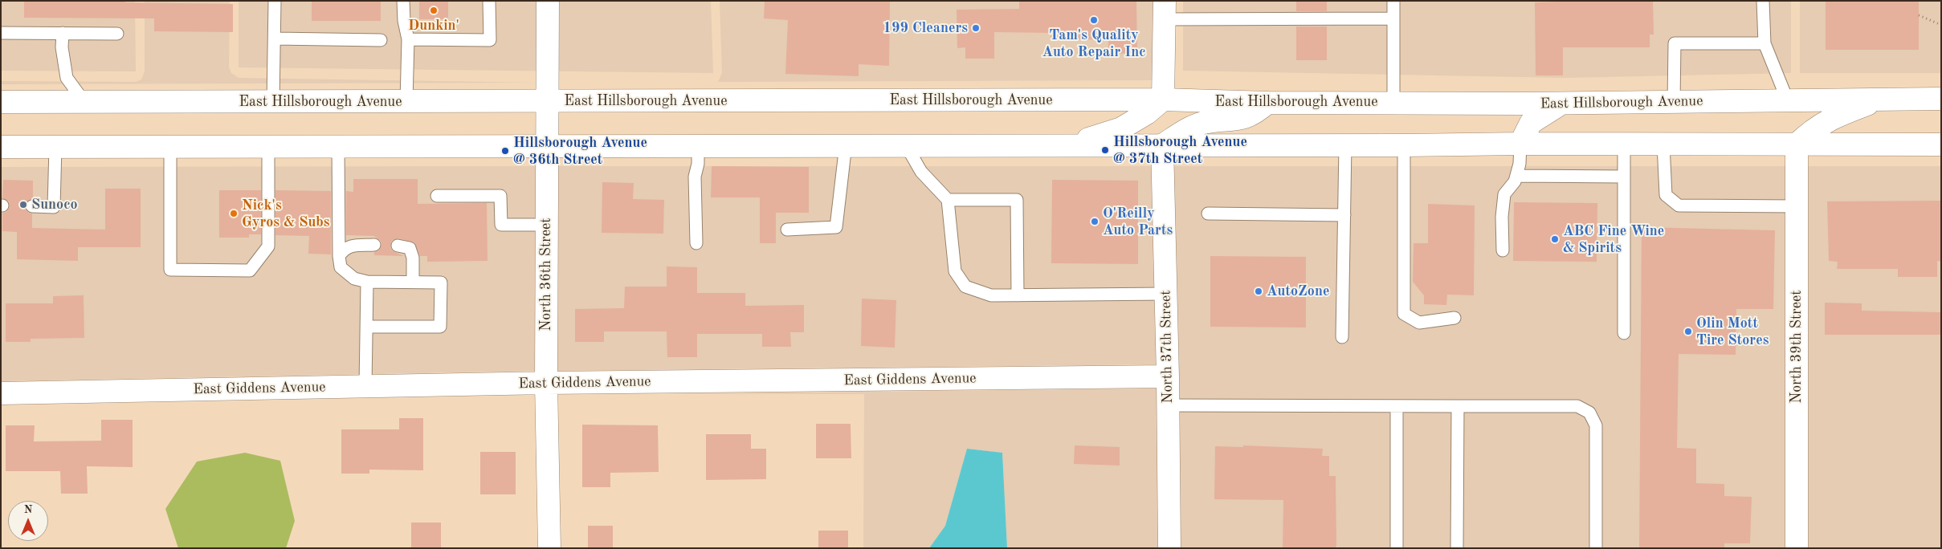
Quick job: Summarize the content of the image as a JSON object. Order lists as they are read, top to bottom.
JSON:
{
  "streets": {
    "main road": [
      "East Hillsborough Avenue",
      "North 36th Street",
      "North 37th Street",
      "North 39th Street",
      "East Giddens Avenue"
    ]
  },
  "crossings": [
    ["East Hillsborough Avenue", "North 36th Street"],
    ["North 36th Street", "East Giddens Avenue"],
    ["North 37th Street", "East Giddens Avenue"]
  ],
  "places": [
    "Dunkin'",
    "Tam's Quality Auto Repair Inc",
    "199 Cleaners",
    "Hillsborough Avenue @ 37th Street",
    "Hillsborough Avenue @ 36th Street",
    "Sunoco",
    "Nick's Gyros & Subs",
    "O'Reilly Auto Parts",
    "ABC Fine Wine & Spirits",
    "AutoZone",
    "Olin Mott Tire Stores"
  ],
  "north": "top"
}
